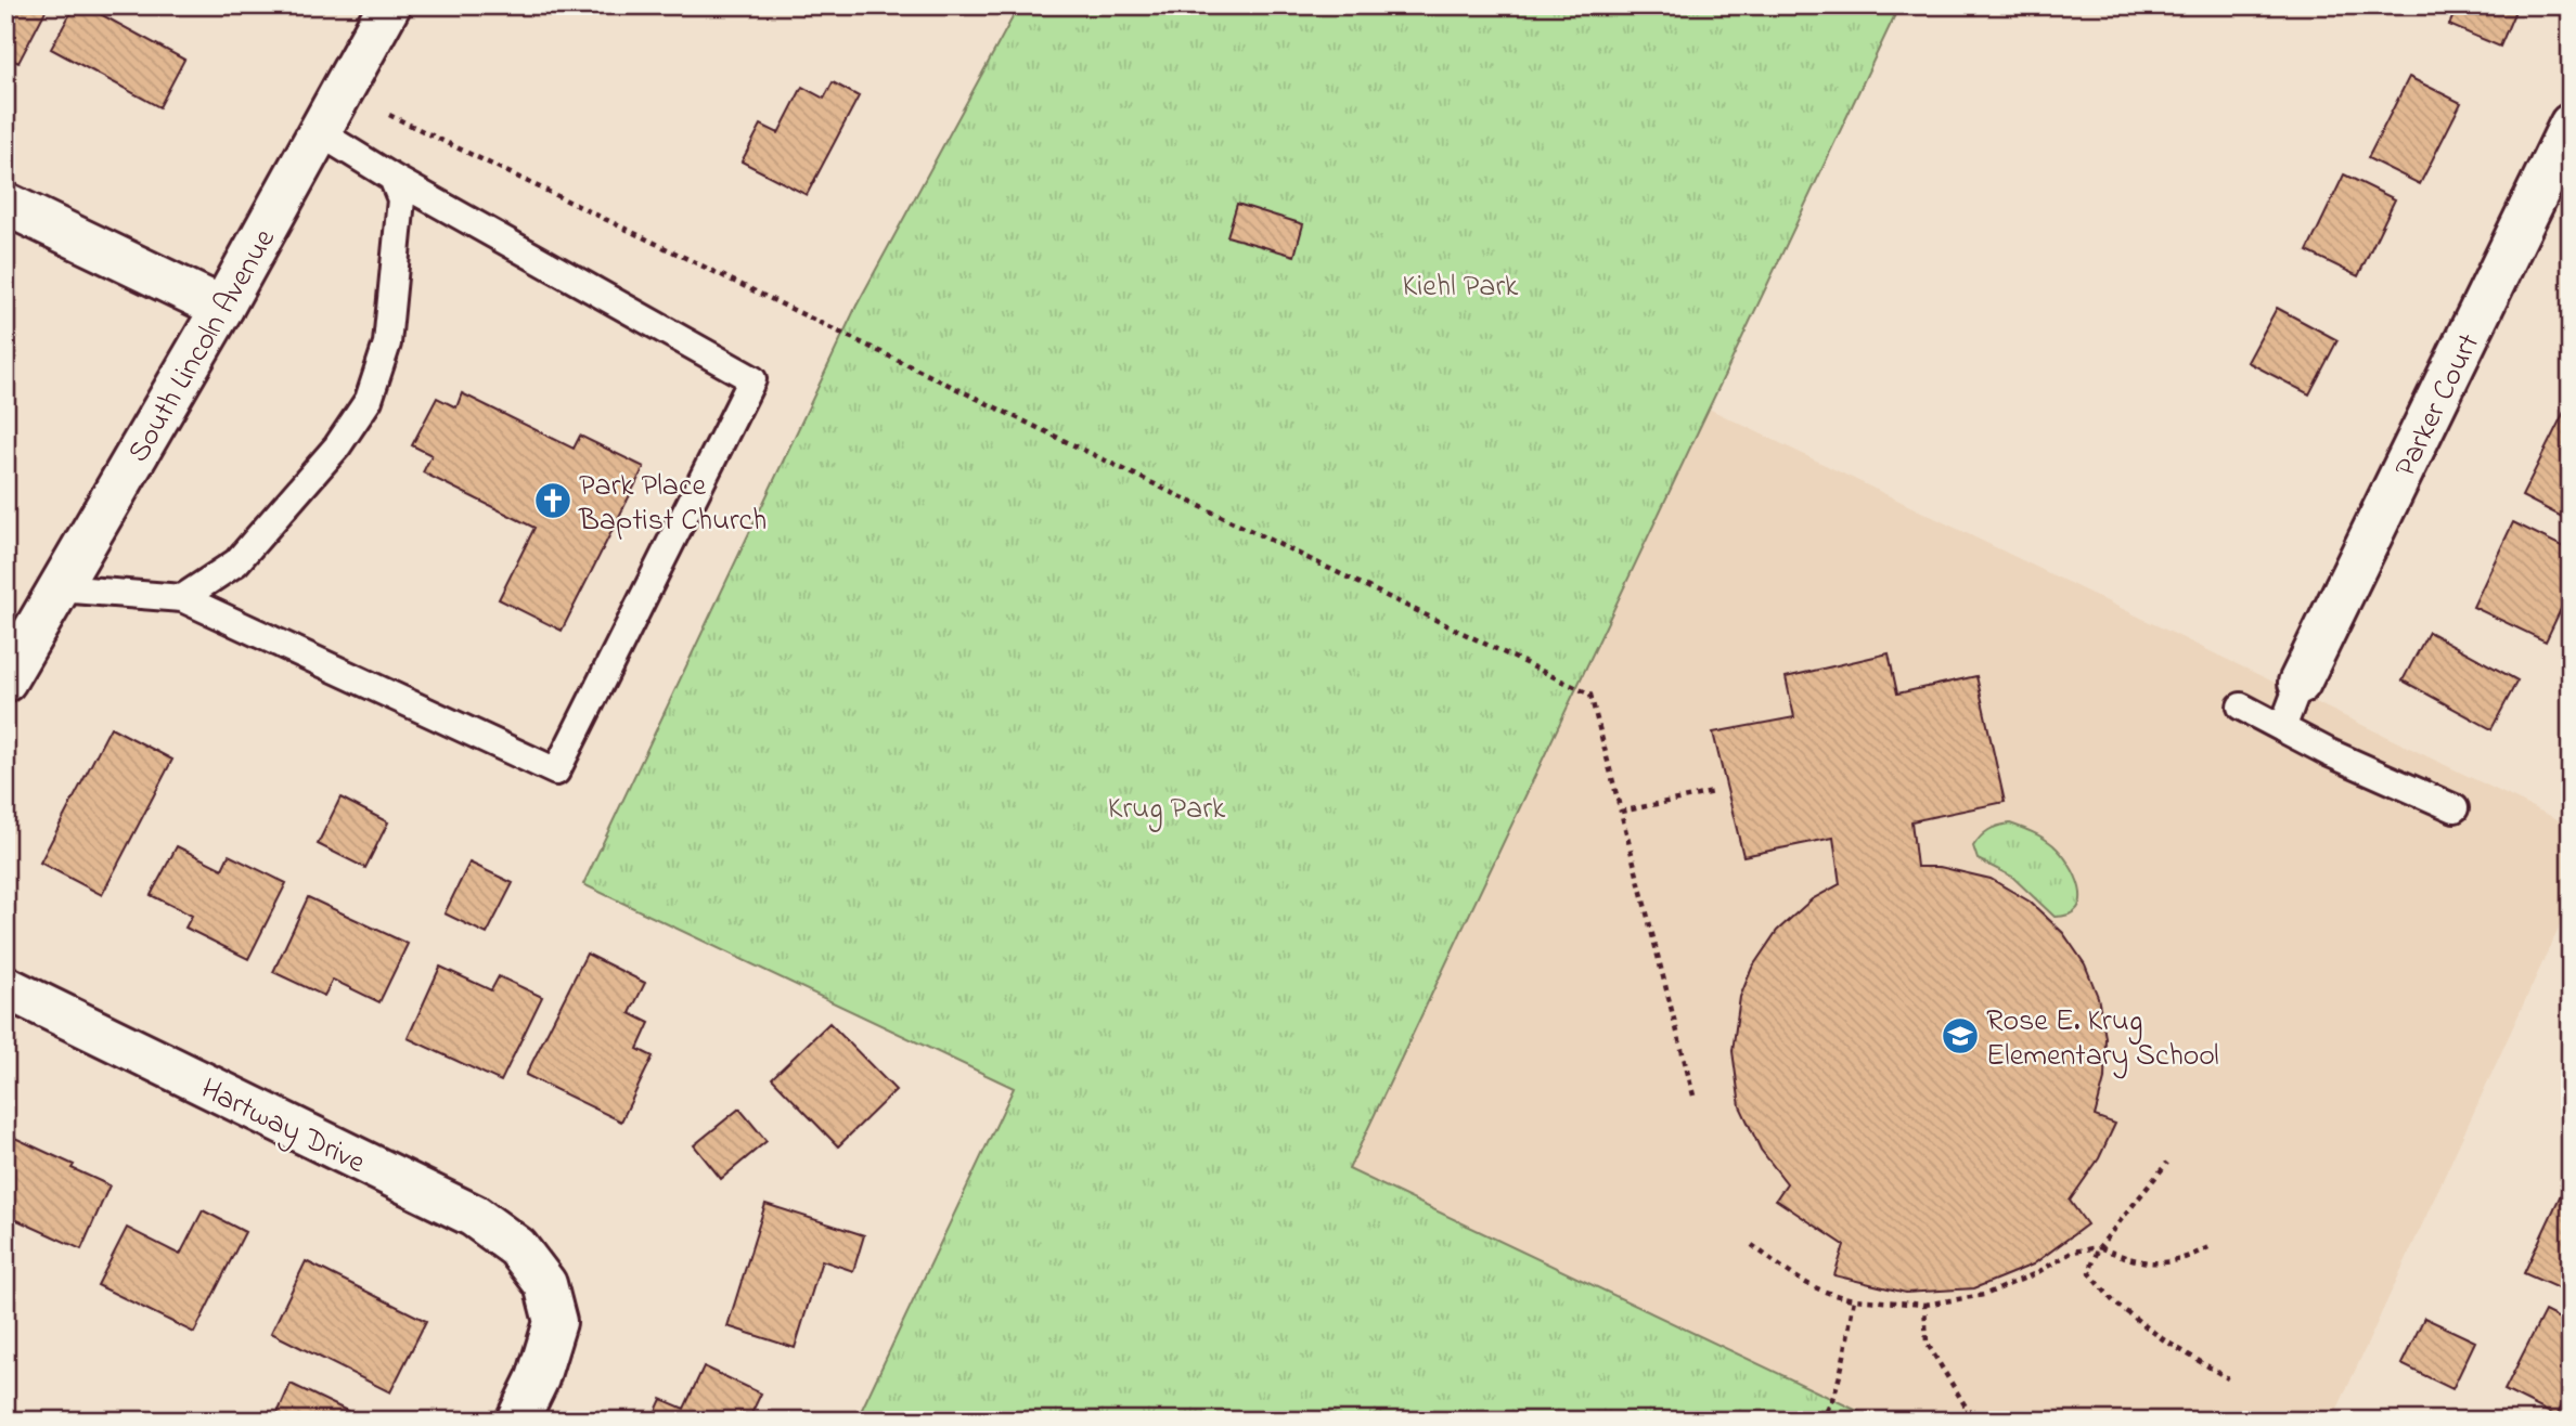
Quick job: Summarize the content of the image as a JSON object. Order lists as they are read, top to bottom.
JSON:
{
  "streets": {
    "street": ["South Lincoln Avenue", "Parker Court", "Hartway Drive"]
  },
  "parks": ["Kiehl Park", "Krug Park"],
  "places": {
    "church": ["Park Place Baptist Church"],
    "school or university": ["Rose E. Krug Elementary School"]
  }
}
